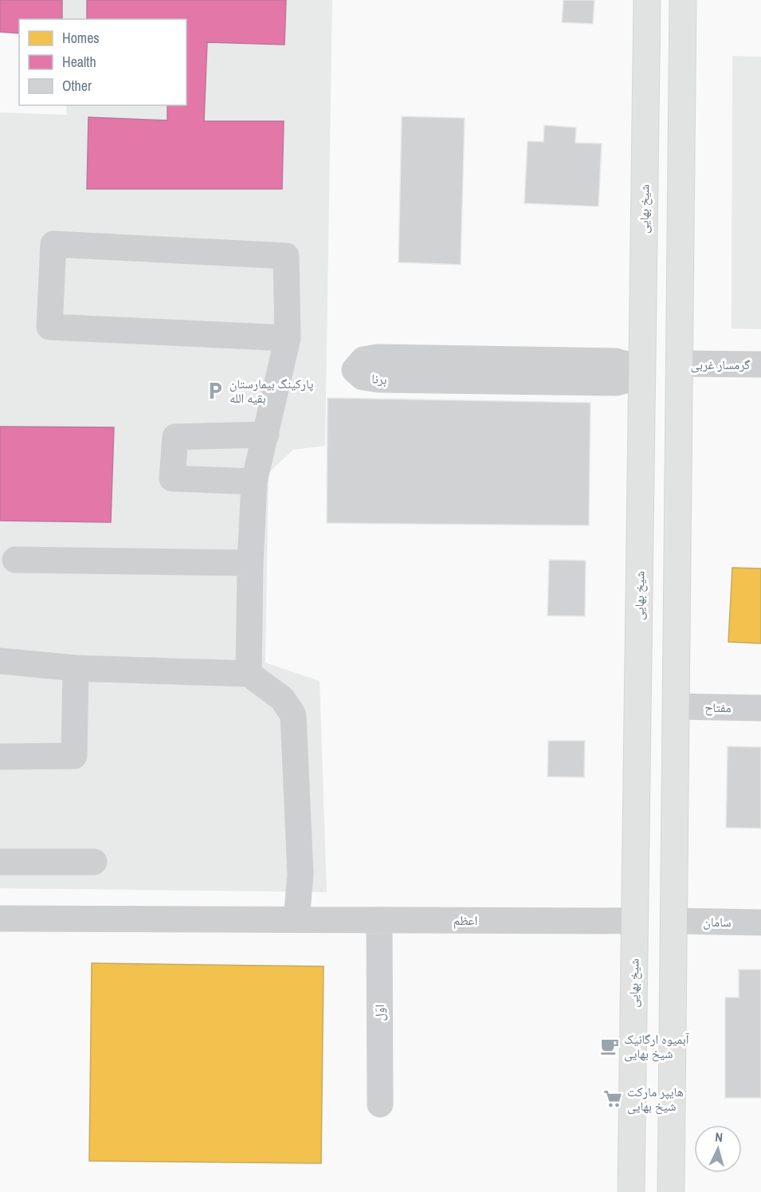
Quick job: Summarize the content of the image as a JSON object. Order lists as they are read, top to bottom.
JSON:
{
  "streets": {
    "main road": ["شیخ بهایی"],
    "street": [
      "گرمسار غربی",
      "برنا",
      "مفتاح",
      "اعظم",
      "سامان",
      "اوّل"
    ]
  },
  "crossings": [
    ["شیخ بهایی", "برنا"],
    ["شیخ بهایی", "اعظم"],
    ["اعظم", "اوّل"]
  ],
  "places": {
    "parking": ["پارکینگ بیمارستان بقیه الله"],
    "cafe": ["آبمیوه ارگانیک شیخ بهایی"],
    "supermarket": ["هایپر مارکت شیخ بهایی"]
  },
  "legend": ["Homes", "Health", "Other"],
  "north": "top"
}
